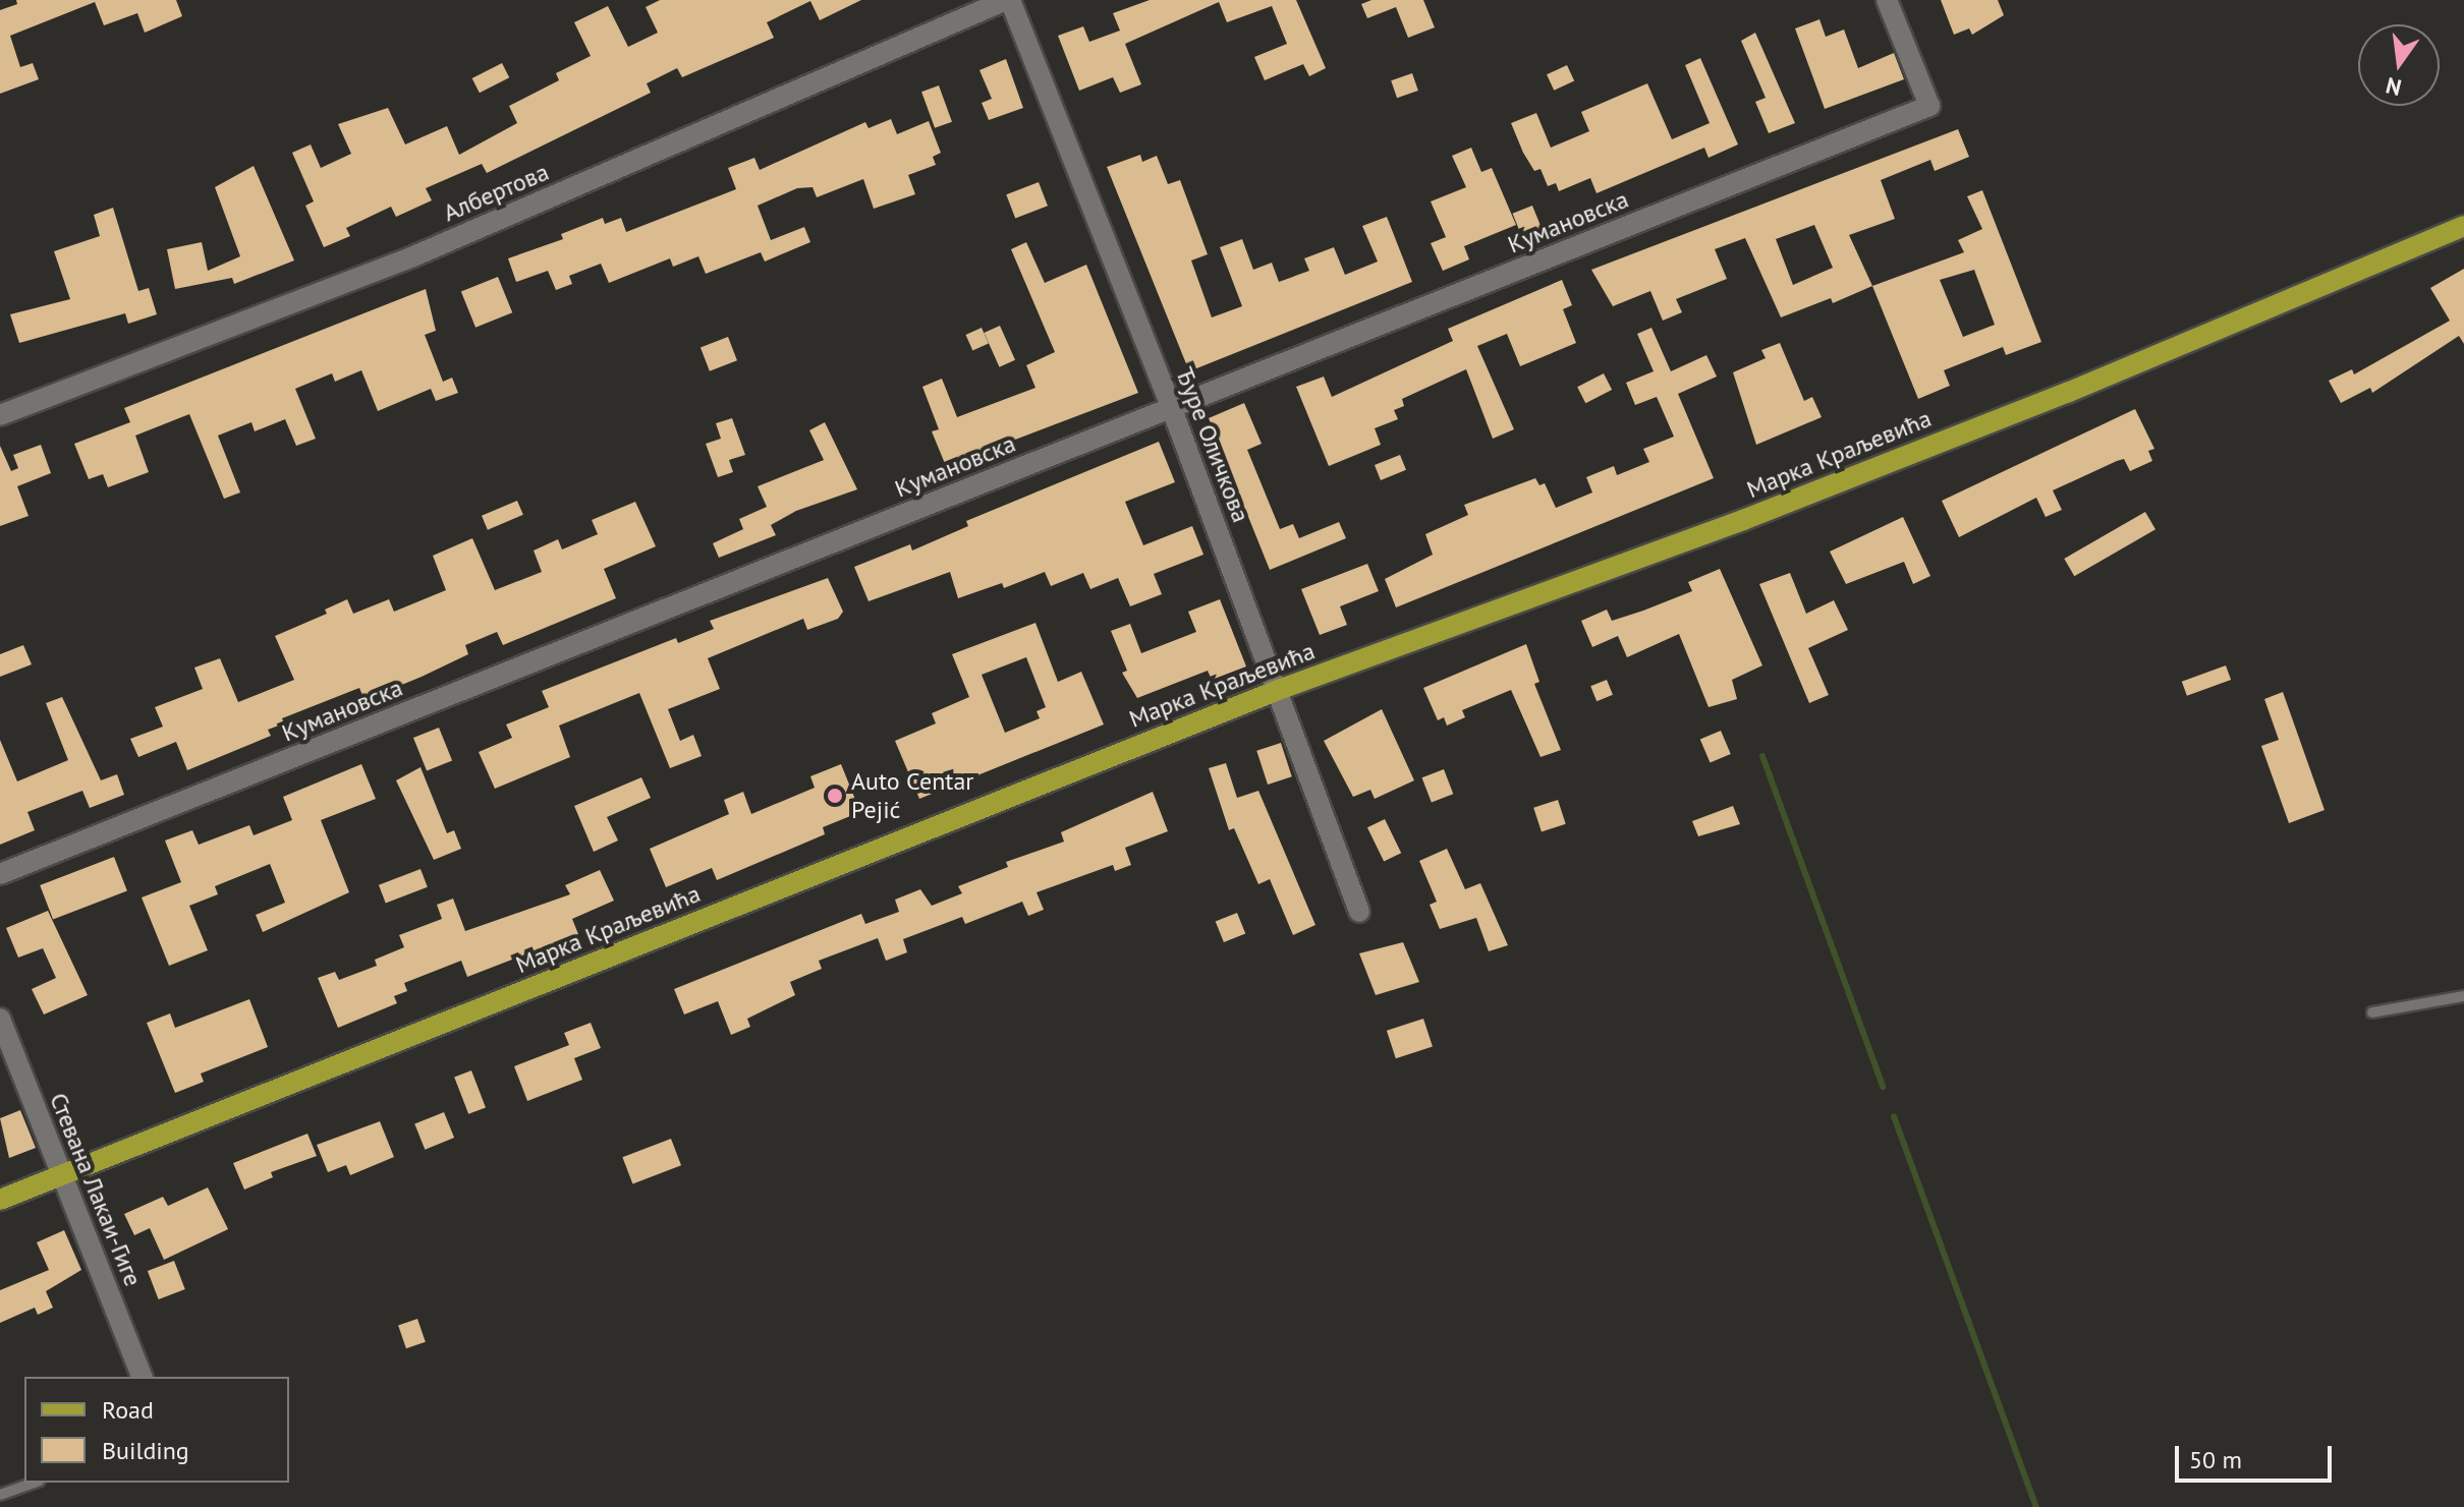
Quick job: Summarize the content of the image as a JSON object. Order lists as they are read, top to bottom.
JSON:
{
  "streets": {
    "main road": ["Марка Краљевића"],
    "street": [
      "Албертова",
      "Кумановска",
      "Ђуре Оличкова",
      "Стевана Лакаи-Гиге"
    ]
  },
  "crossings": [
    ["Албертова", "Ђуре Оличкова"],
    ["Кумановска", "Ђуре Оличкова"],
    ["Ђуре Оличкова", "Марка Краљевића"],
    ["Марка Краљевића", "Стевана Лакаи-Гиге"]
  ],
  "places": ["Auto Centar Pejić"],
  "legend": ["Road", "Building"],
  "scale_bar": "50 m",
  "north": "bottom"
}
